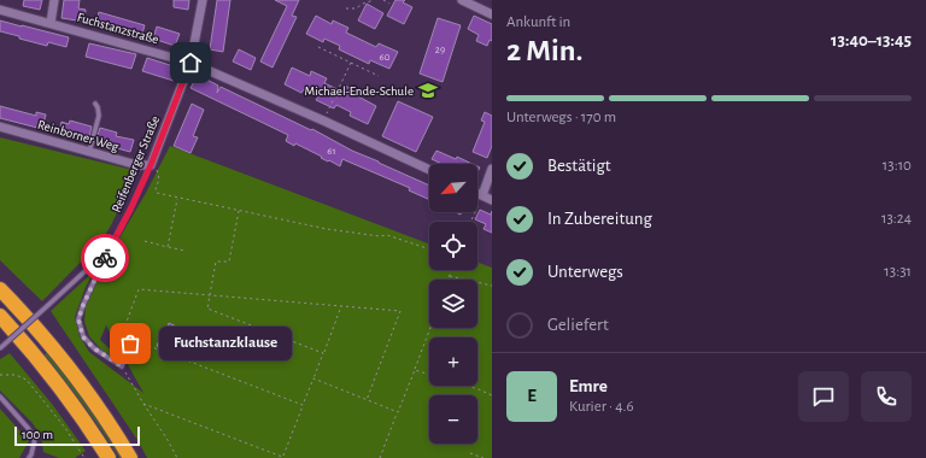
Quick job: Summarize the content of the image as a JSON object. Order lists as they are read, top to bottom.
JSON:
{
  "streets": {
    "street": ["Fuchstanzstraße", "Reinborner Weg", "Reifenberger Straße"]
  },
  "crossings": [
    ["Fuchstanzstraße", "Reifenberger Straße"],
    ["Reinborner Weg", "Reifenberger Straße"]
  ],
  "places": {
    "school or university": ["Michael-Ende-Schule"],
    "other": ["Fuchstanzklause"]
  },
  "house_numbers": ["29", "60", "61"],
  "scale_bar": "100 m",
  "north": "bottom left",
  "page": {
    "heading": ["2 Min.", "Ankunft in", "13:40–13:45"],
    "panel": ["Emre", "Kurier · 4.6"],
    "bar": "Unterwegs · 170 m",
    "list": [
      ["Bestätigt", "13:10"],
      ["In Zubereitung", "13:24"],
      ["Unterwegs", "13:31"],
      "Geliefert"
    ],
    "map_buttons": ["+", "−"],
    "bubble": "Fuchstanzklause",
    "round": "E",
    "scale": "100 m"
  }
}
